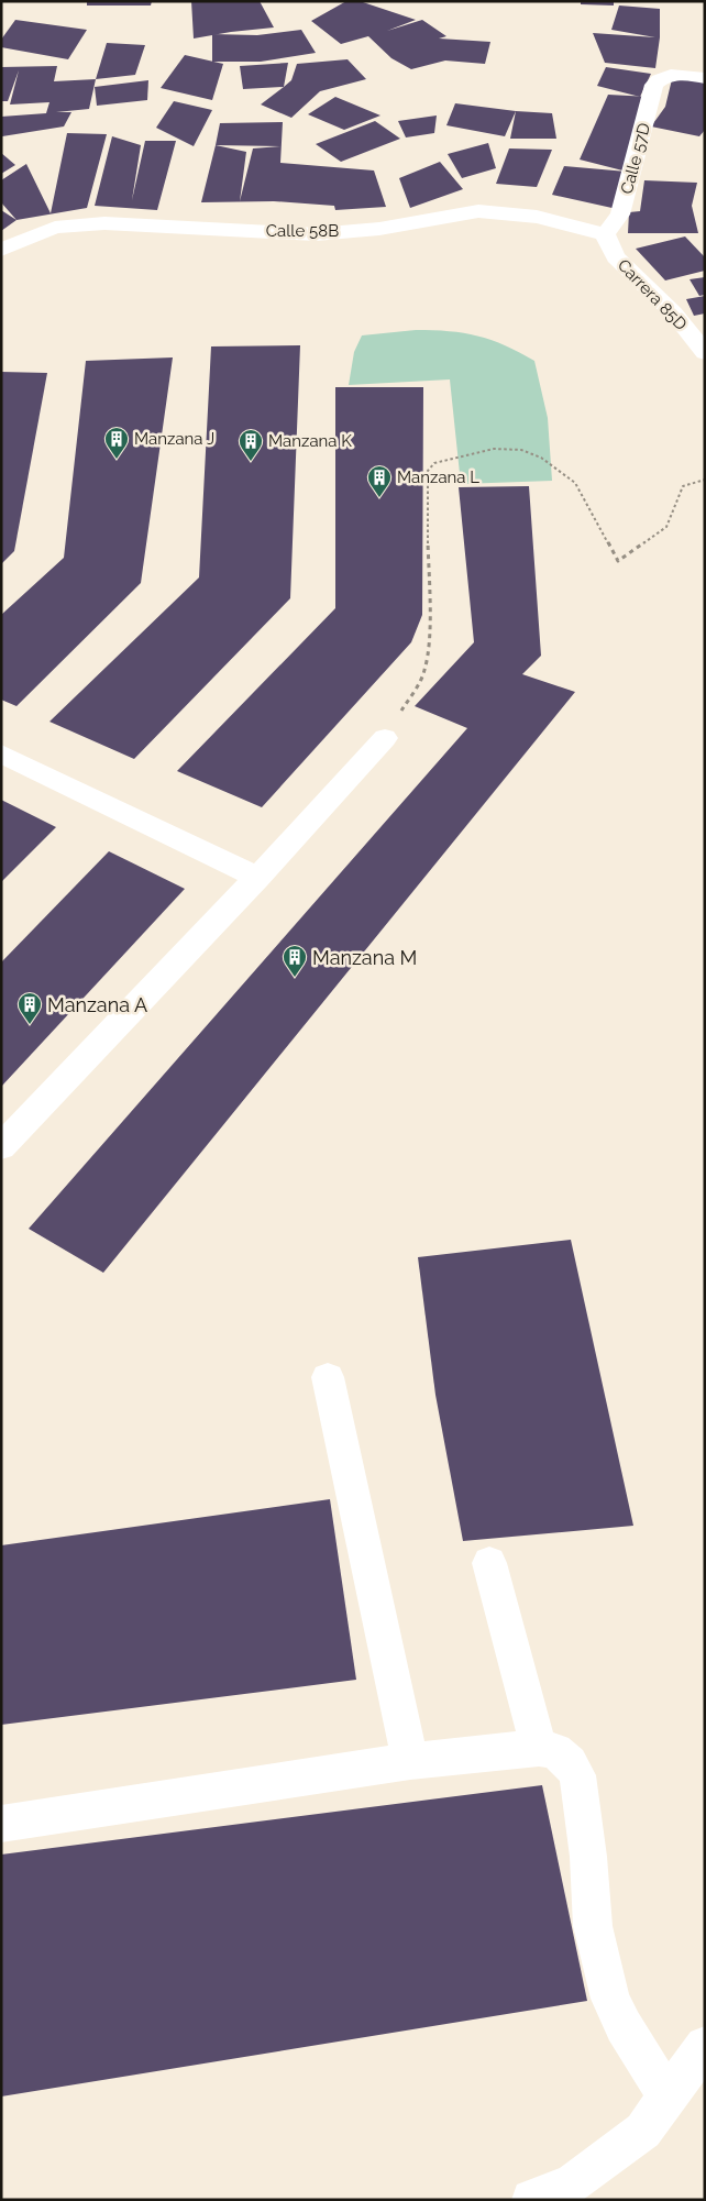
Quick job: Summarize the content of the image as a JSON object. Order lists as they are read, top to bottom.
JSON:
{
  "streets": {
    "street": ["Calle 57D", "Calle 58B", "Carrera 85D"]
  },
  "crossings": [
    ["Calle 57D", "Calle 58B"],
    ["Calle 57D", "Carrera 85D"],
    ["Calle 58B", "Carrera 85D"]
  ],
  "places": {
    "building": [
      "Manzana J",
      "Manzana K",
      "Manzana L",
      "Manzana M",
      "Manzana A"
    ]
  }
}
